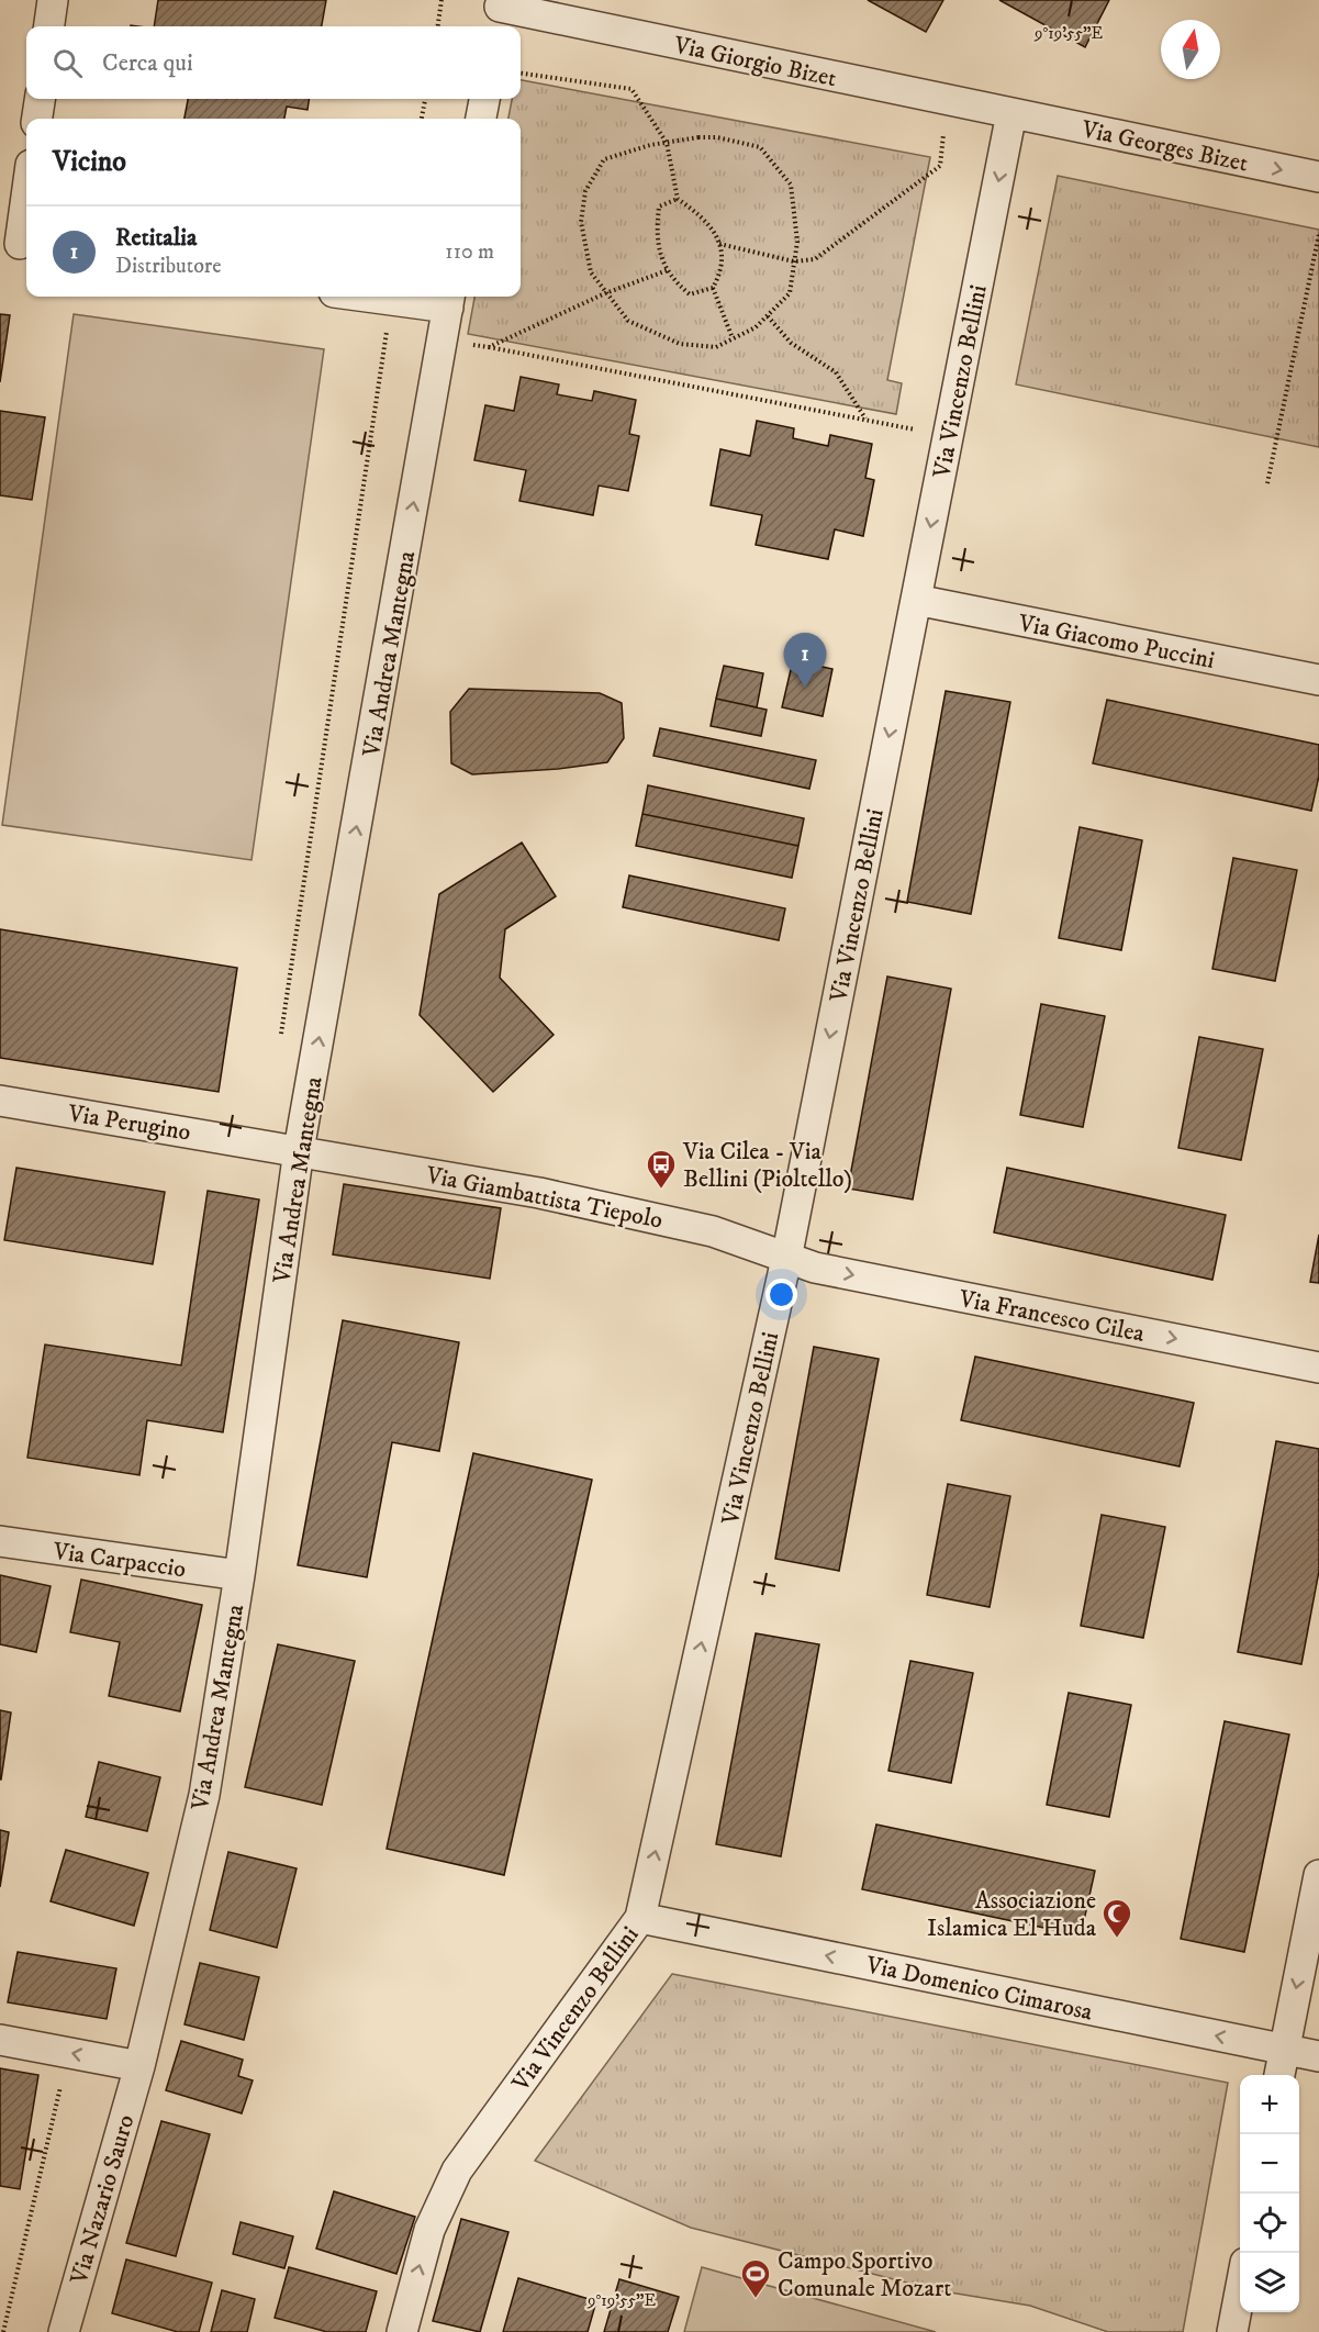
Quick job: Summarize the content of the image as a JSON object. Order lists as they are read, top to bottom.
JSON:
{
  "streets": {
    "street": [
      "Via Giorgio Bizet",
      "Via Georges Bizet",
      "Via Vincenzo Bellini",
      "Via Giacomo Puccini",
      "Via Andrea Mantegna",
      "Via Perugino",
      "Via Giambattista Tiepolo",
      "Via Francesco Cilea",
      "Via Carpaccio",
      "Via Domenico Cimarosa",
      "Via Nazario Sauro"
    ]
  },
  "crossings": [
    ["Via Giorgio Bizet", "Via Georges Bizet"],
    ["Via Giorgio Bizet", "Via Vincenzo Bellini"],
    ["Via Georges Bizet", "Via Vincenzo Bellini"],
    ["Via Vincenzo Bellini", "Via Giacomo Puccini"],
    ["Via Vincenzo Bellini", "Via Giambattista Tiepolo"],
    ["Via Vincenzo Bellini", "Via Francesco Cilea"],
    ["Via Vincenzo Bellini", "Via Domenico Cimarosa"],
    ["Via Andrea Mantegna", "Via Perugino"],
    ["Via Andrea Mantegna", "Via Giambattista Tiepolo"],
    ["Via Andrea Mantegna", "Via Carpaccio"],
    ["Via Andrea Mantegna", "Via Nazario Sauro"],
    ["Via Perugino", "Via Giambattista Tiepolo"],
    ["Via Giambattista Tiepolo", "Via Francesco Cilea"]
  ],
  "one_way": [
    "Via Georges Bizet",
    "Via Andrea Mantegna",
    "Via Francesco Cilea",
    "Via Domenico Cimarosa"
  ],
  "places": {
    "bus stop": ["Via Cilea - Via Bellini (Pioltello)"],
    "mosque": ["Associazione Islamica El Huda"],
    "sports": ["Campo Sportivo Comunale Mozart"]
  },
  "north": "top",
  "page": {
    "search": "Cerca qui",
    "heading": "Vicino",
    "list": [
      {
        "mark": "1",
        "name": "Retitalia",
        "note": "Distributore",
        "value": "110 m"
      }
    ],
    "pins": "1",
    "map_buttons": ["+", "−"]
  },
  "coordinates": ["9°19'55\"E"]
}
